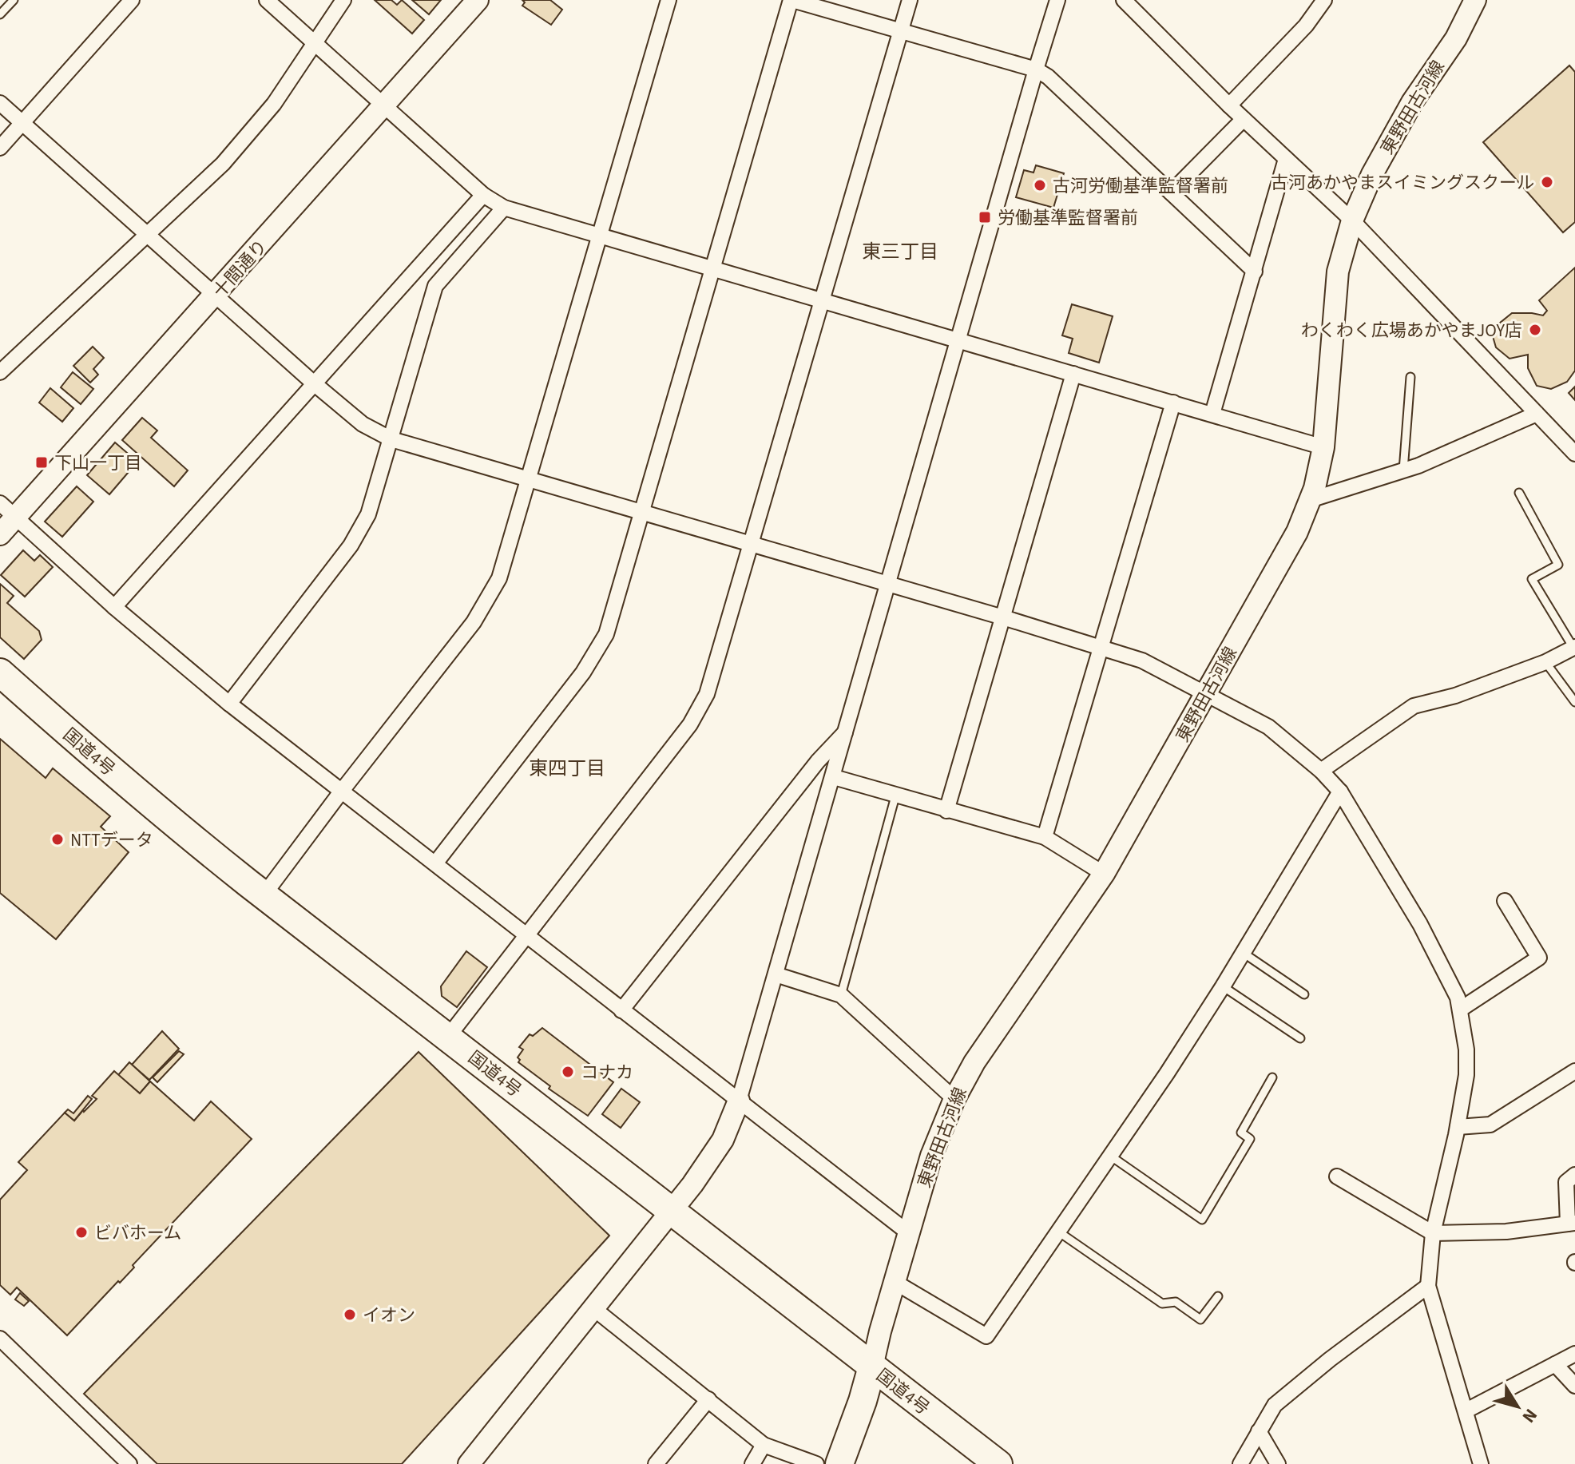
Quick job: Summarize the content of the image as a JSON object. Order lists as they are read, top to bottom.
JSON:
{
  "streets": {
    "highway": ["国道4号"],
    "main road": ["東野田古河線", "十間通り"]
  },
  "crossings": [
    ["東野田古河線", "国道4号"]
  ],
  "districts": ["東三丁目", "東四丁目"],
  "places": {
    "other": [
      "古河あかやまスイミングスクール",
      "古河労働基準監督署前",
      "わくわく広場あかやまJOY店",
      "NTTデータ",
      "コナカ",
      "ビバホーム",
      "イオン"
    ],
    "transit": ["労働基準監督署前", "下山一丁目"]
  },
  "north": "bottom right"
}
